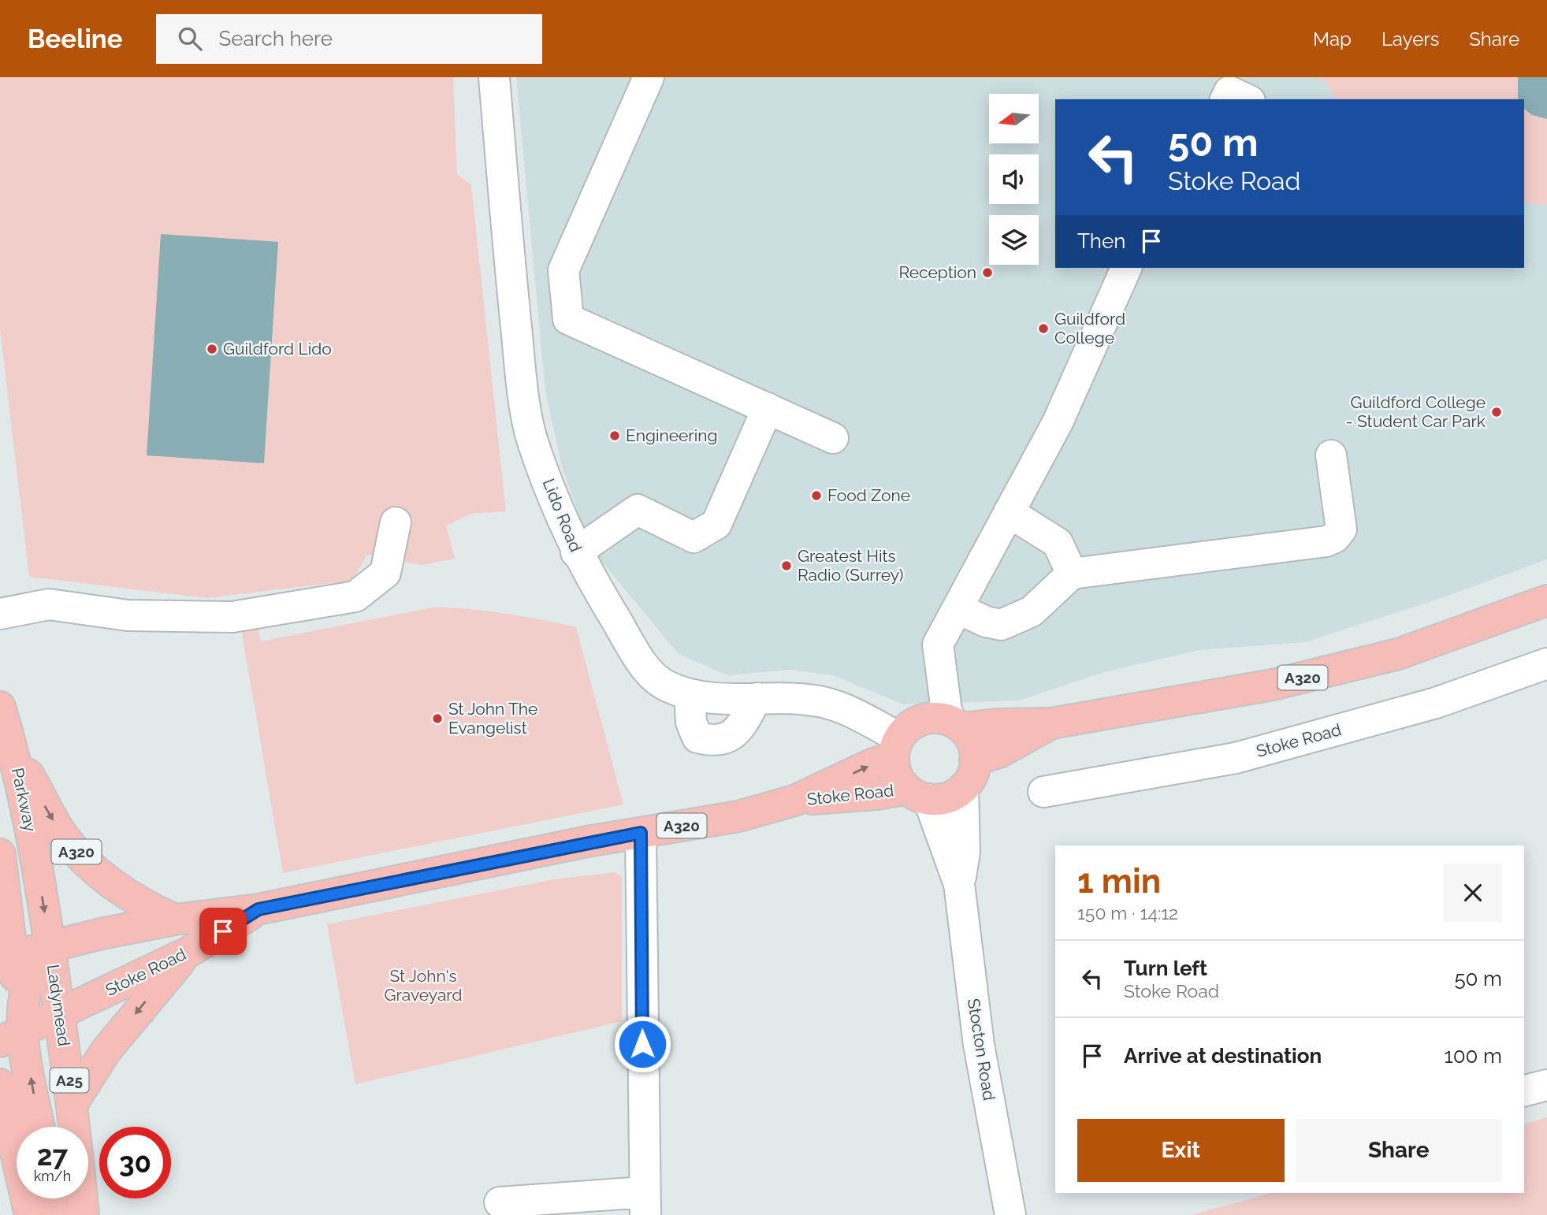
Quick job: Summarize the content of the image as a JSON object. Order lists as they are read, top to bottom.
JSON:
{
  "streets": {
    "main road": [
      "A320",
      "Stoke Road",
      "Parkway",
      "Ladymead",
      "A25"
    ],
    "street": ["Lido Road", "Stocton Road"]
  },
  "crossings": [
    ["Lido Road", "Stoke Road"],
    ["Lido Road", "Stocton Road"],
    ["A320", "Stoke Road"],
    ["A320", "Parkway"],
    ["A320", "Ladymead"],
    ["Stoke Road", "Ladymead"],
    ["Stoke Road", "Stocton Road"],
    ["Parkway", "Ladymead"]
  ],
  "parks": ["St John's Graveyard"],
  "places": [
    "Reception",
    "Guildford College",
    "Guildford Lido",
    "Guildford College - Student Car Park",
    "Engineering",
    "Food Zone",
    "Greatest Hits Radio (Surrey)",
    "St John The Evangelist"
  ],
  "north": "left",
  "page": {
    "header": "Beeline",
    "search": "Search here",
    "nav": ["Map", "Layers", "Share"],
    "turn": ["50 m", "Stoke Road"],
    "then": "Then",
    "heading": ["1 min", "150 m · 14:12"],
    "list": [
      {
        "name": "Turn left",
        "note": "Stoke Road",
        "value": "50 m"
      },
      {
        "name": "Arrive at destination",
        "value": "100 m"
      }
    ],
    "buttons": ["Exit", "Share"],
    "speed": "27 km/h",
    "limit": "30"
  }
}
